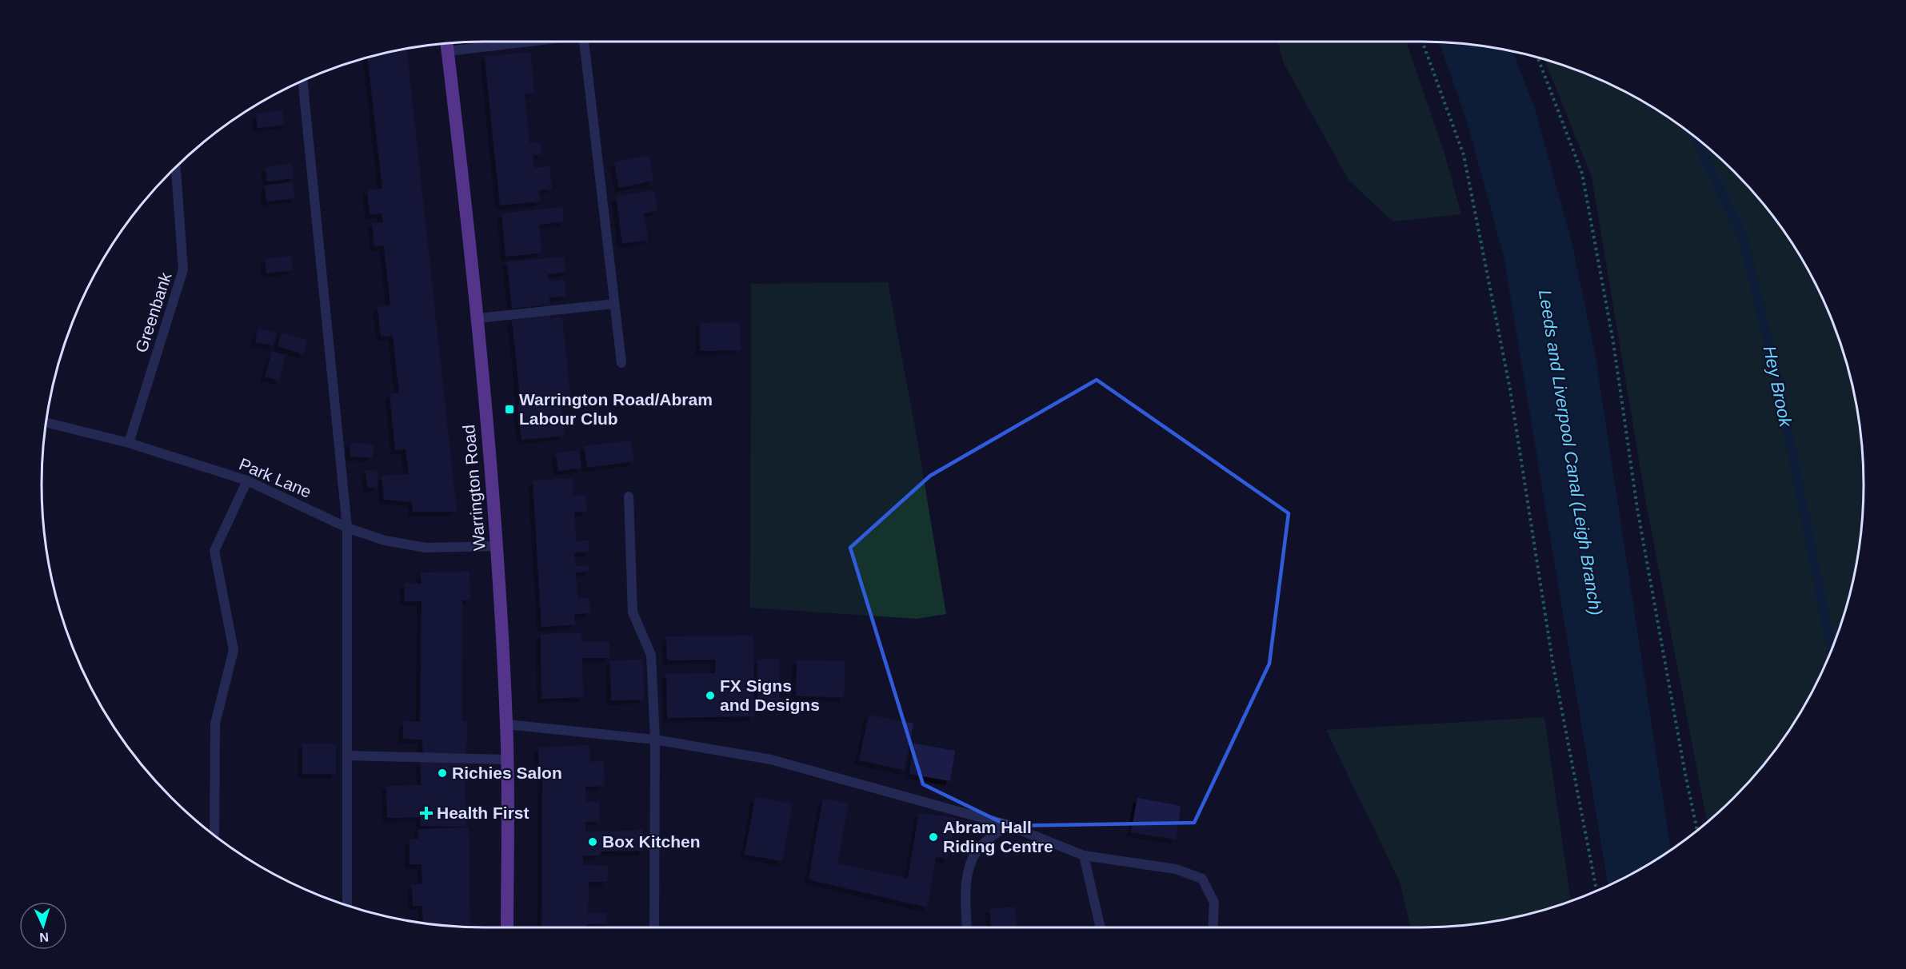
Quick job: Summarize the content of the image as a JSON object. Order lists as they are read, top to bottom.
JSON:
{
  "streets": {
    "main road": ["Warrington Road"],
    "street": ["Greenbank", "Park Lane"]
  },
  "crossings": [
    ["Greenbank", "Park Lane"],
    ["Park Lane", "Warrington Road"]
  ],
  "water": ["Hey Brook", "Leeds and Liverpool Canal (Leigh Branch)"],
  "places": {
    "transit": ["Warrington Road/Abram Labour Club"],
    "other": [
      "FX Signs and Designs",
      "Richies Salon",
      "Abram Hall Riding Centre",
      "Box Kitchen"
    ],
    "health": ["Health First"]
  },
  "north": "bottom"
}
